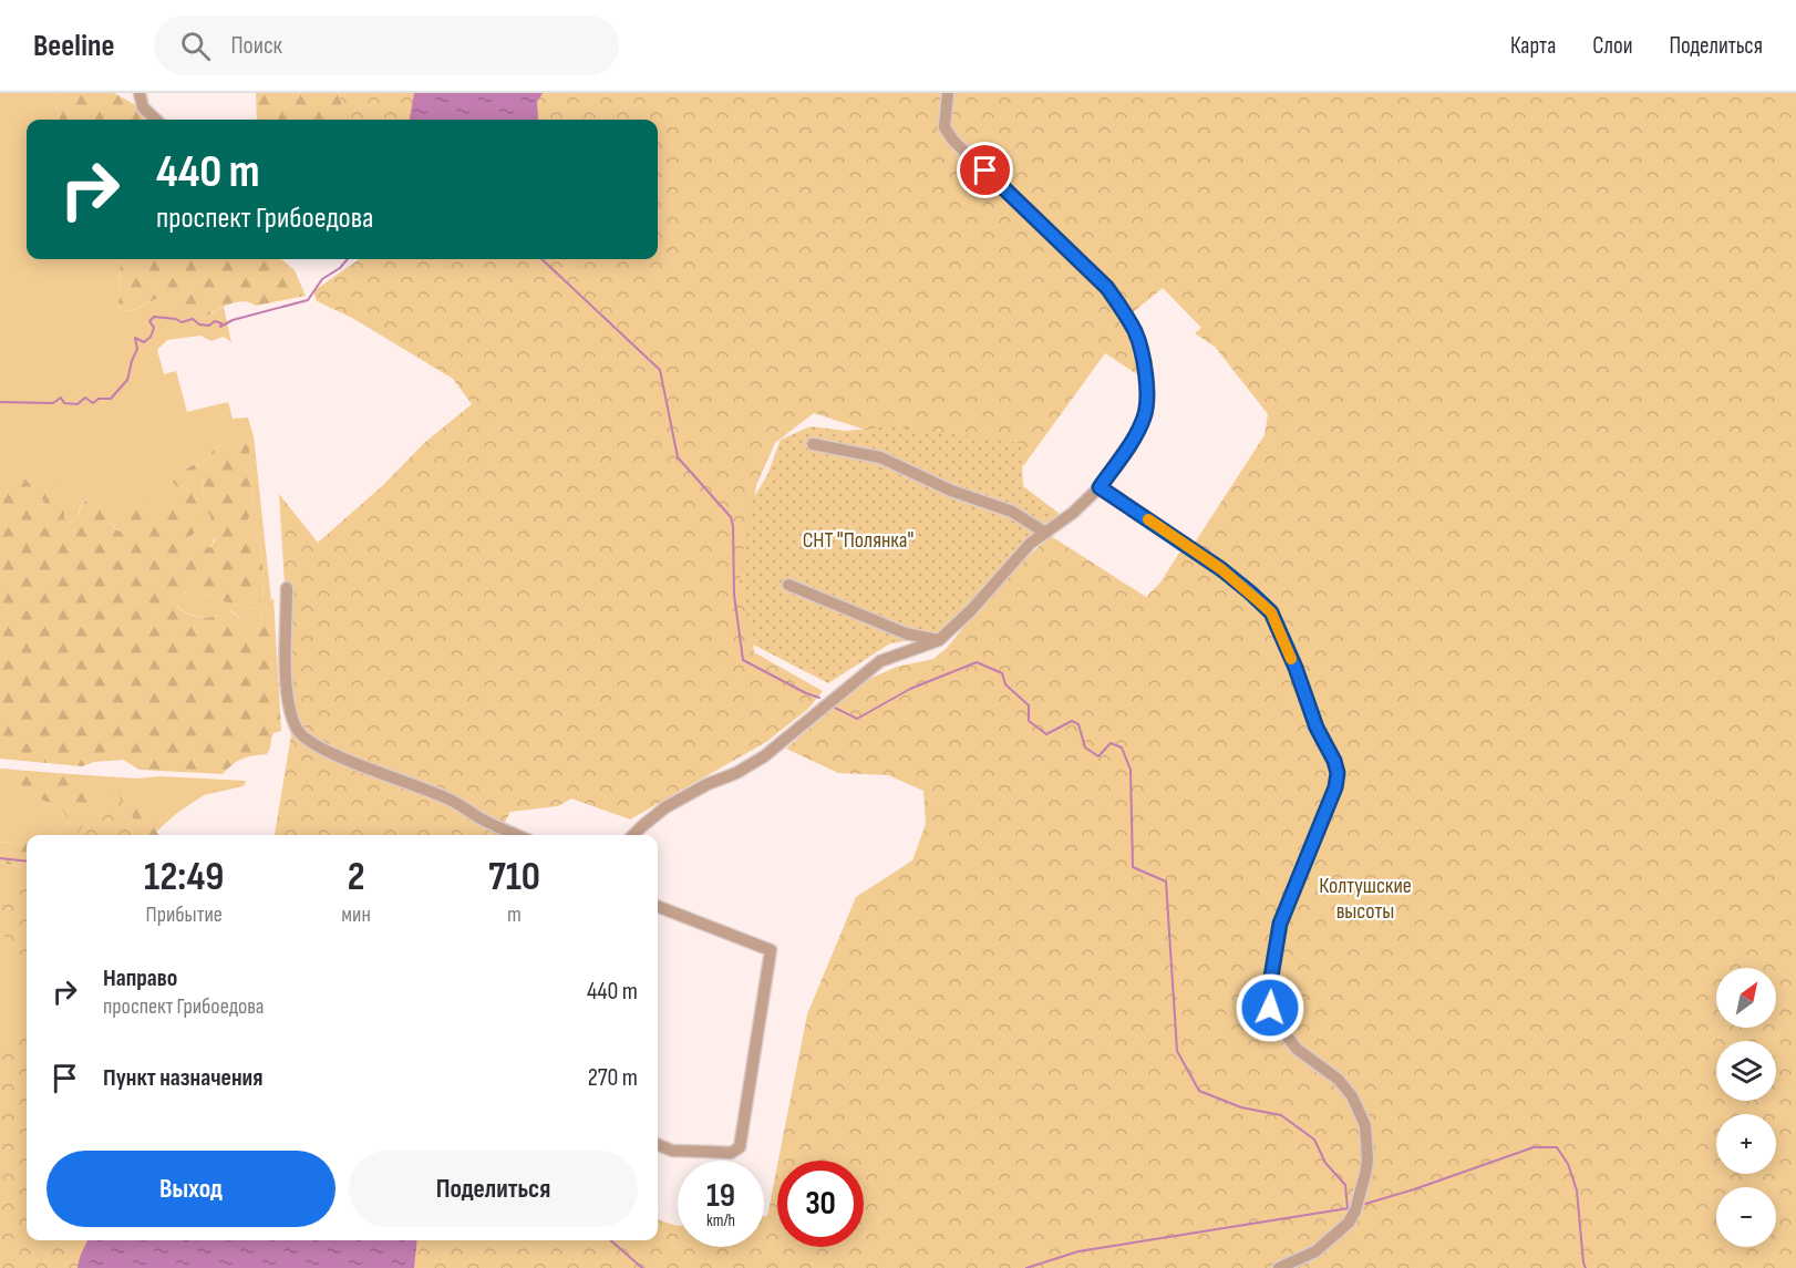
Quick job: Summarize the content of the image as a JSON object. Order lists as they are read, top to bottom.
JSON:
{
  "parks": ["СНТ \"Полянка\"", "Колтушские высоты"],
  "north": "top right",
  "page": {
    "header": "Beeline",
    "search": "Поиск",
    "nav": ["Карта", "Слои", "Поделиться"],
    "turn": ["440 m", "проспект Грибоедова"],
    "eta": [
      "12:49",
      "Прибытие",
      "2",
      "мин",
      "710",
      "m"
    ],
    "list": [
      {
        "name": "Направо",
        "note": "проспект Грибоедова",
        "value": "440 m"
      },
      {
        "name": "Пункт назначения",
        "value": "270 m"
      }
    ],
    "map_buttons": ["+", "−"],
    "buttons": ["Выход", "Поделиться"],
    "speed": "19 km/h",
    "limit": "30"
  }
}
